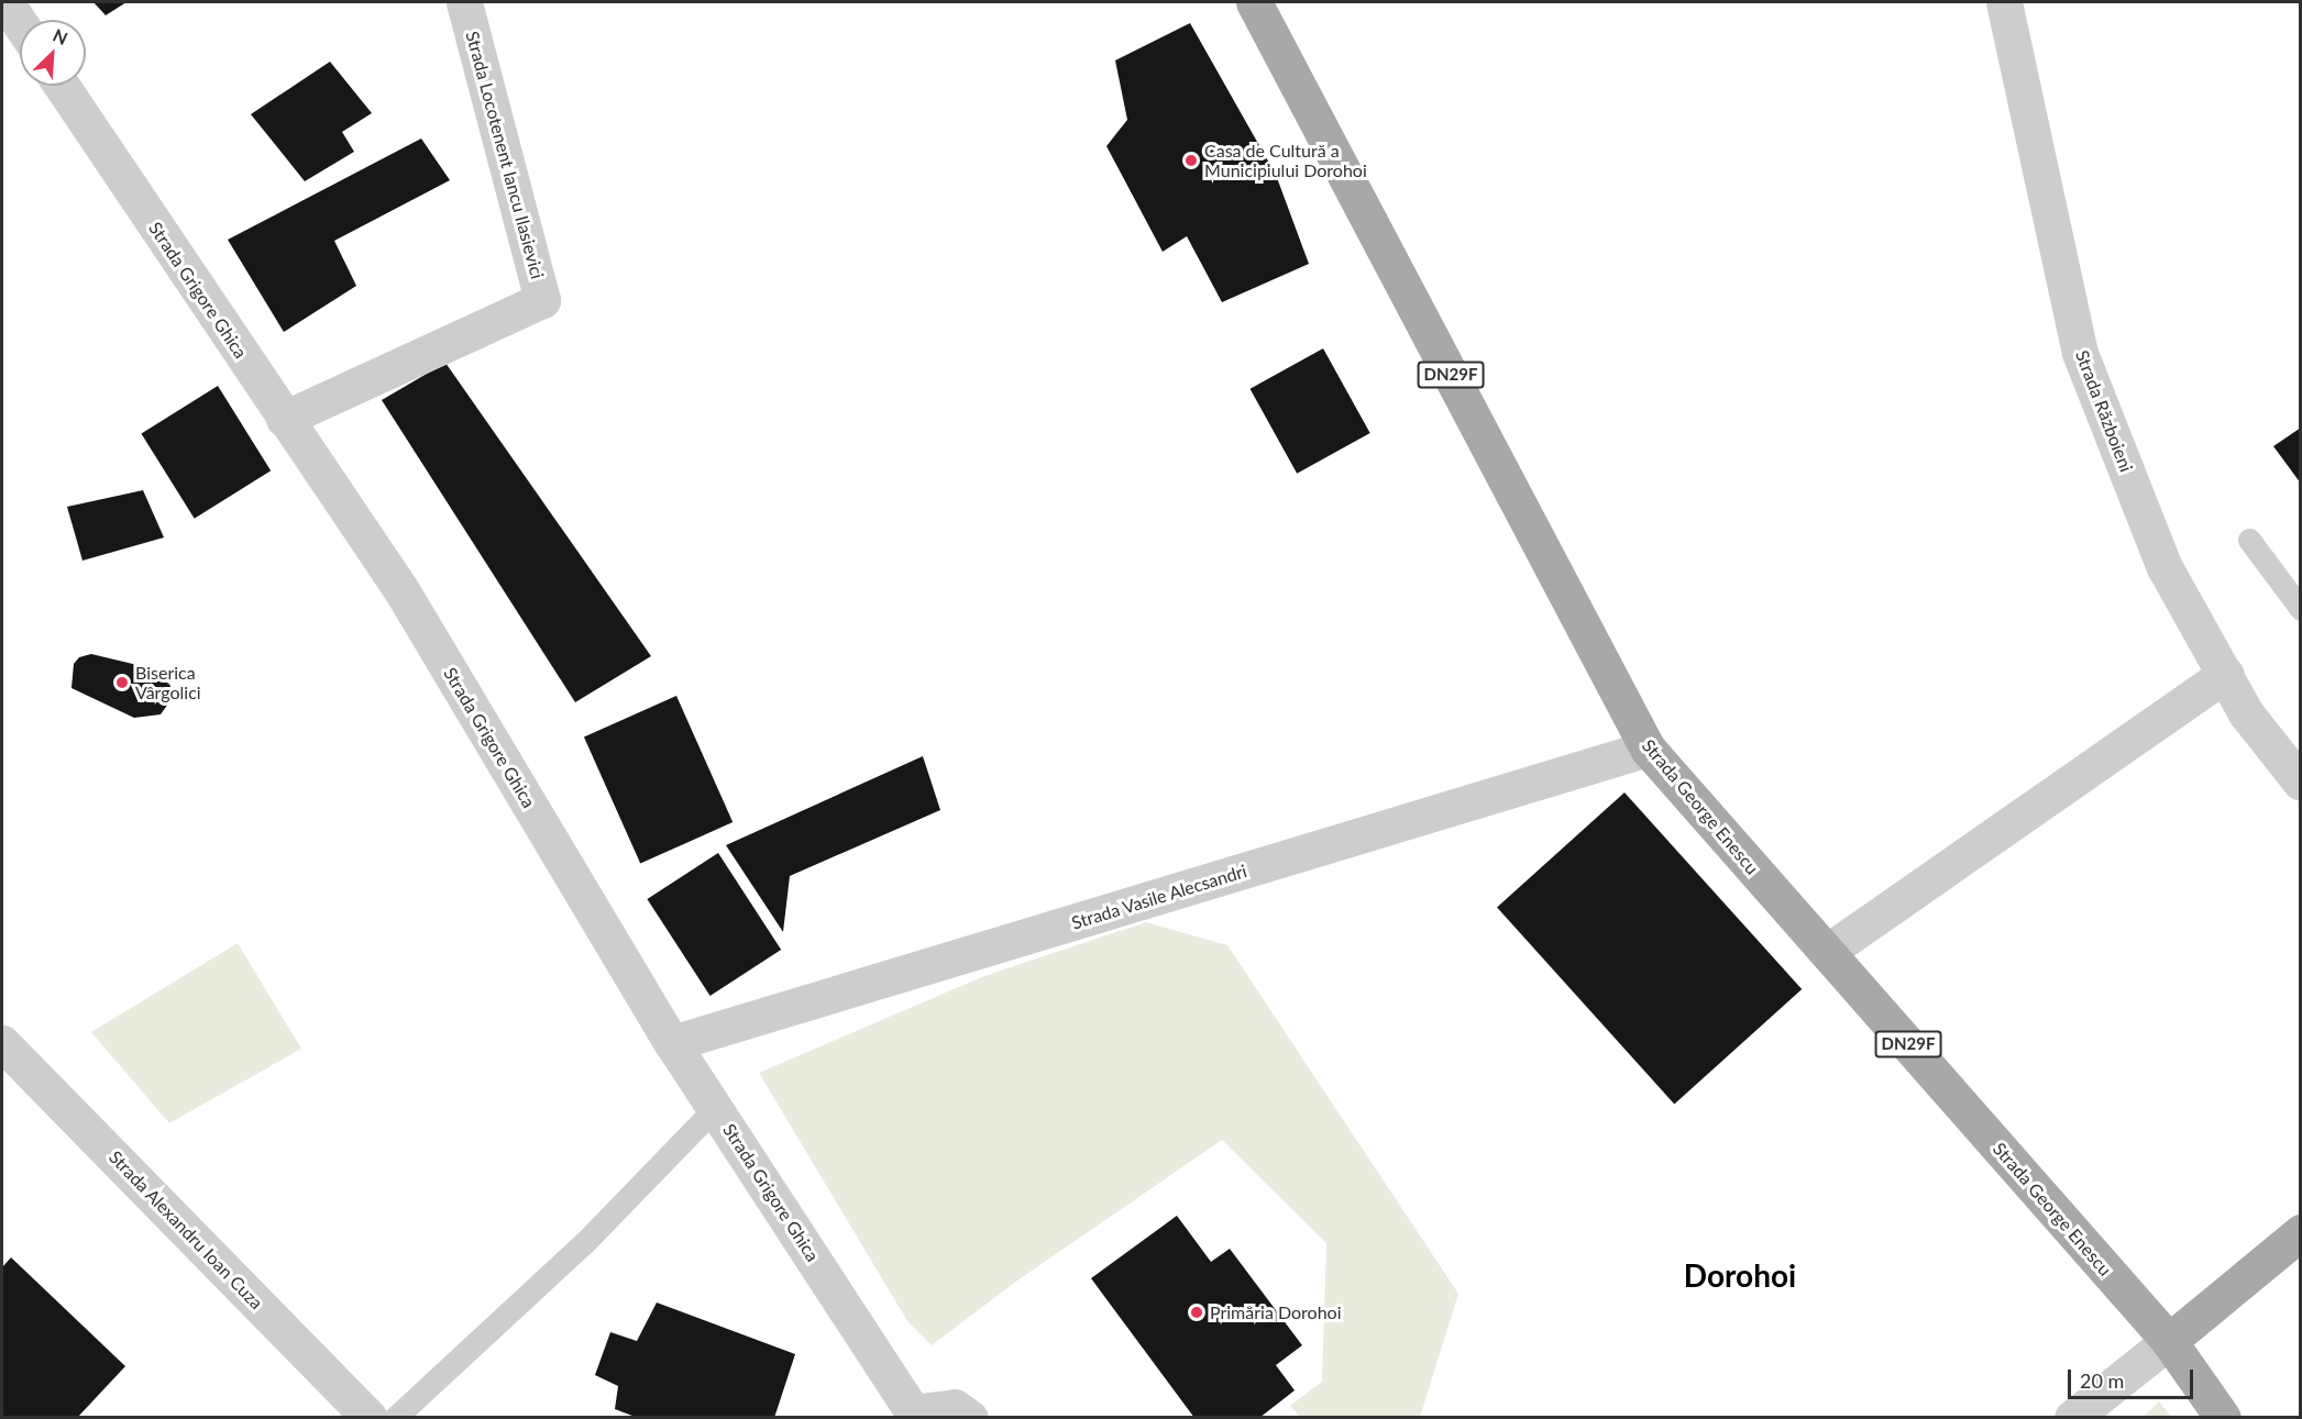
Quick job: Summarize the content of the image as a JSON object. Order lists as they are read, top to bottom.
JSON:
{
  "streets": {
    "main road": ["DN29F", "Strada George Enescu"],
    "street": [
      "Strada Locotenent Iancu Ilasievici",
      "Strada Grigore Ghica",
      "Strada Războieni",
      "Strada Vasile Alecsandri",
      "Strada Alexandru Ioan Cuza"
    ]
  },
  "crossings": [
    ["Strada Locotenent Iancu Ilasievici", "Strada Grigore Ghica"],
    ["Strada Grigore Ghica", "Strada Vasile Alecsandri"],
    ["Strada George Enescu", "Strada Vasile Alecsandri"]
  ],
  "districts": ["Dorohoi"],
  "places": ["Casa de Cultură a Municipiului Dorohoi", "Biserica Vârgolici", "Primăria Dorohoi"],
  "scale_bar": "20 m",
  "north": "top right"
}
